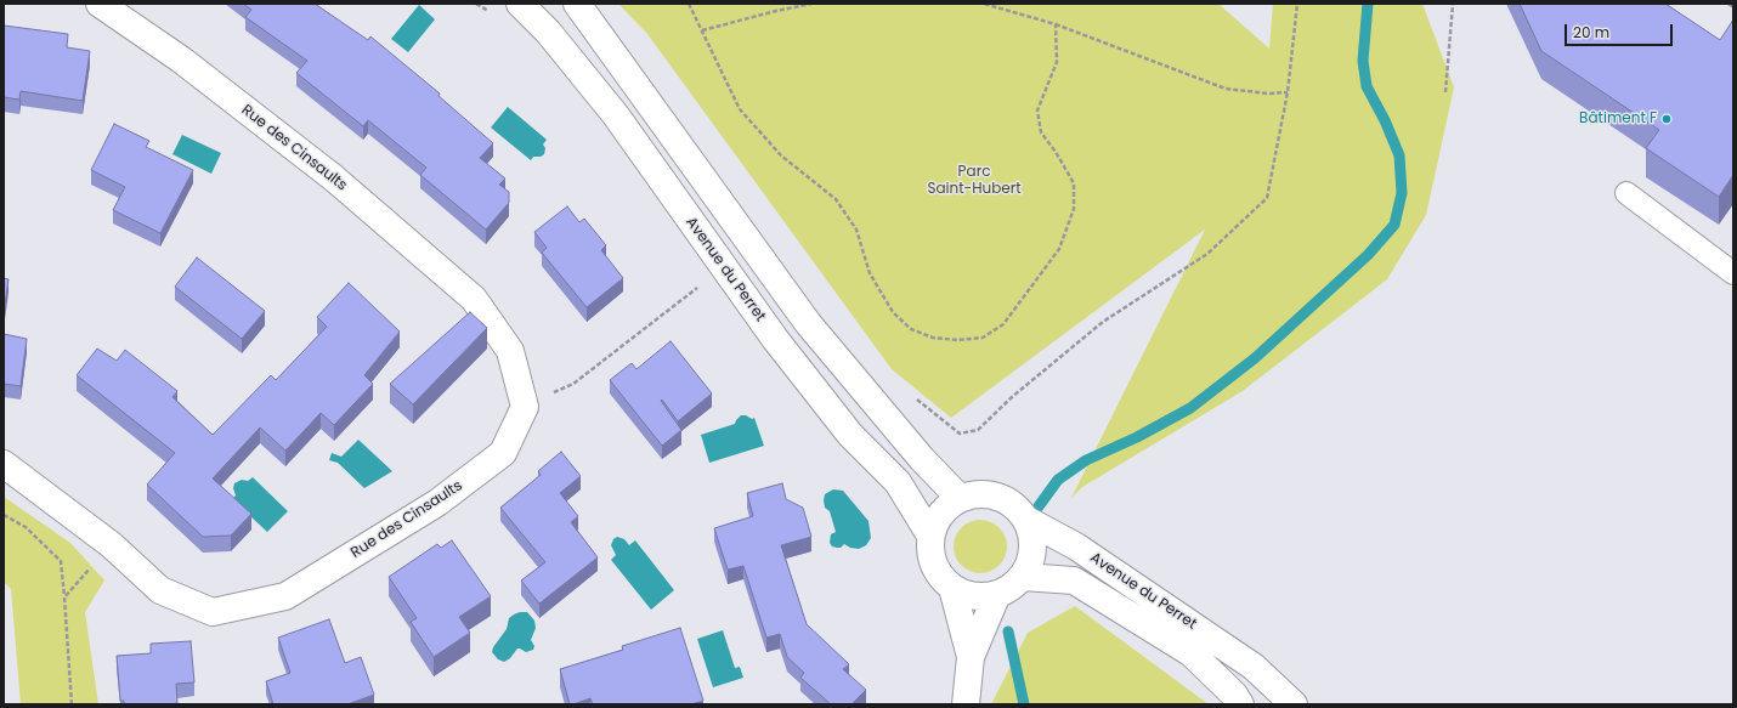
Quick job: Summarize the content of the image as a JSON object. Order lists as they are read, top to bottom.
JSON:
{
  "streets": {
    "street": ["Rue des Cinsaults", "Avenue du Perret"]
  },
  "parks": ["Parc Saint-Hubert"],
  "places": ["Bâtiment F"],
  "scale_bar": "20 m"
}
